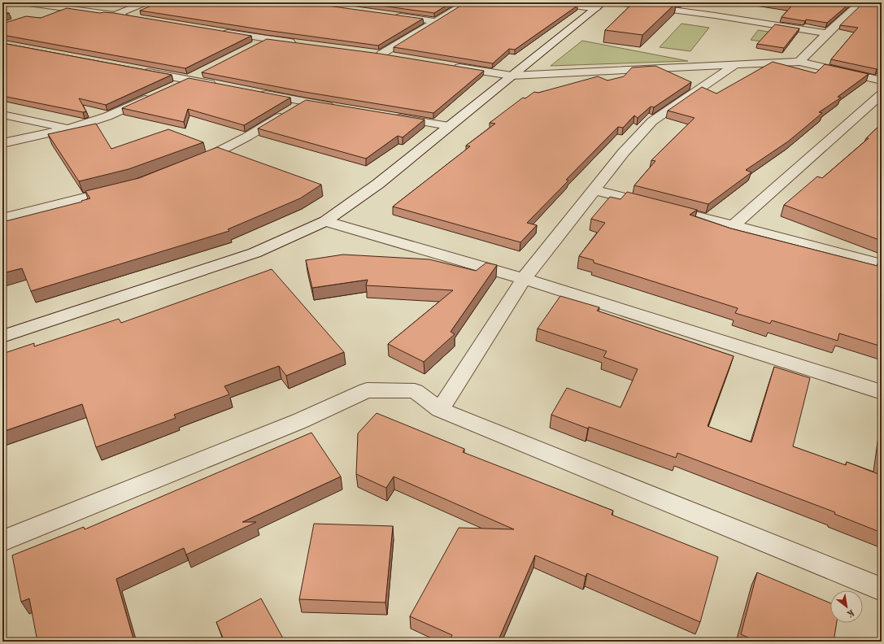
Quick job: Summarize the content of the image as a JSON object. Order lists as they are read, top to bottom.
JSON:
{
  "north": "bottom right"
}
